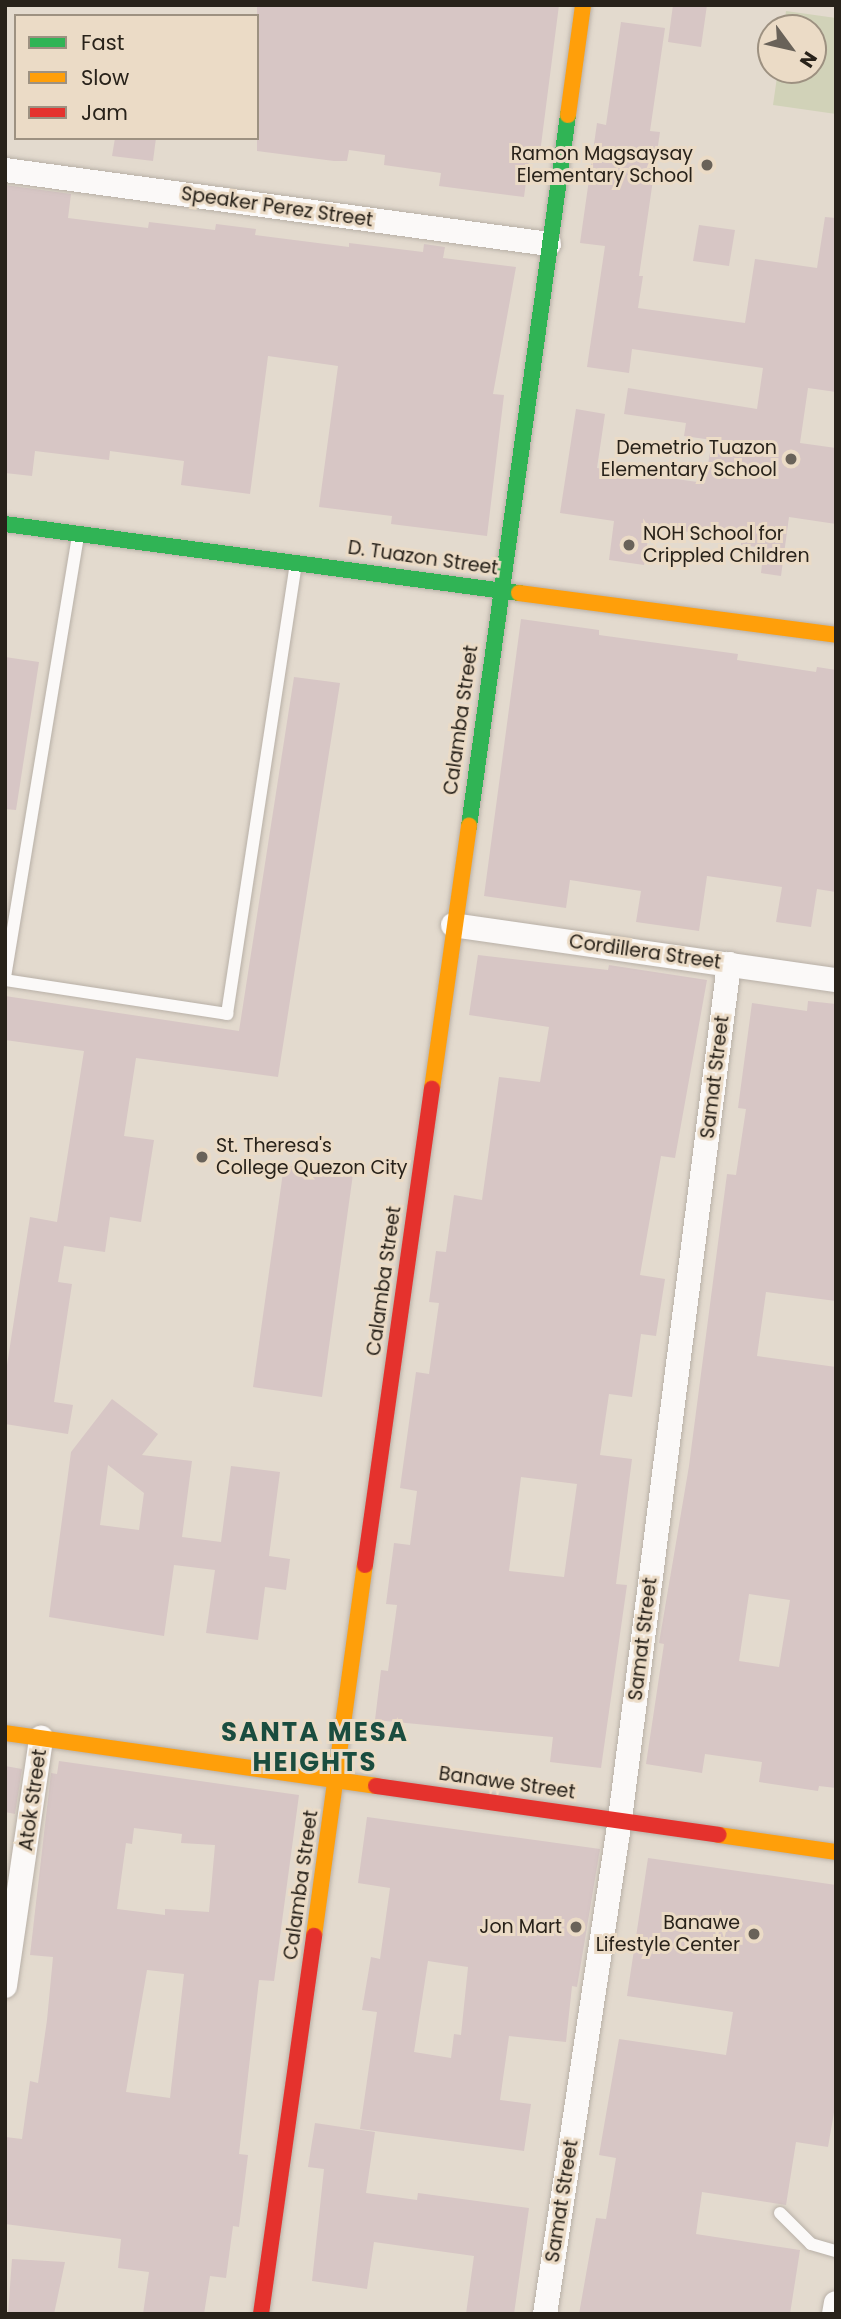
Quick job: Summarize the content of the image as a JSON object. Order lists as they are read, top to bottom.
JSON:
{
  "streets": {
    "street": [
      "Speaker Perez Street",
      "D. Tuazon Street",
      "Calamba Street",
      "Cordillera Street",
      "Samat Street",
      "Banawe Street",
      "Atok Street"
    ]
  },
  "crossings": [
    ["Speaker Perez Street", "Calamba Street"],
    ["D. Tuazon Street", "Calamba Street"],
    ["Calamba Street", "Cordillera Street"],
    ["Calamba Street", "Banawe Street"],
    ["Cordillera Street", "Samat Street"],
    ["Samat Street", "Banawe Street"],
    ["Banawe Street", "Atok Street"]
  ],
  "districts": ["SANTA MESA HEIGHTS"],
  "places": [
    "Ramon Magsaysay Elementary School",
    "Demetrio Tuazon Elementary School",
    "NOH School for Crippled Children",
    "St. Theresa's College Quezon City",
    "Jon Mart",
    "Banawe Lifestyle Center"
  ],
  "legend": ["Fast", "Slow", "Jam"],
  "north": "bottom right"
}
